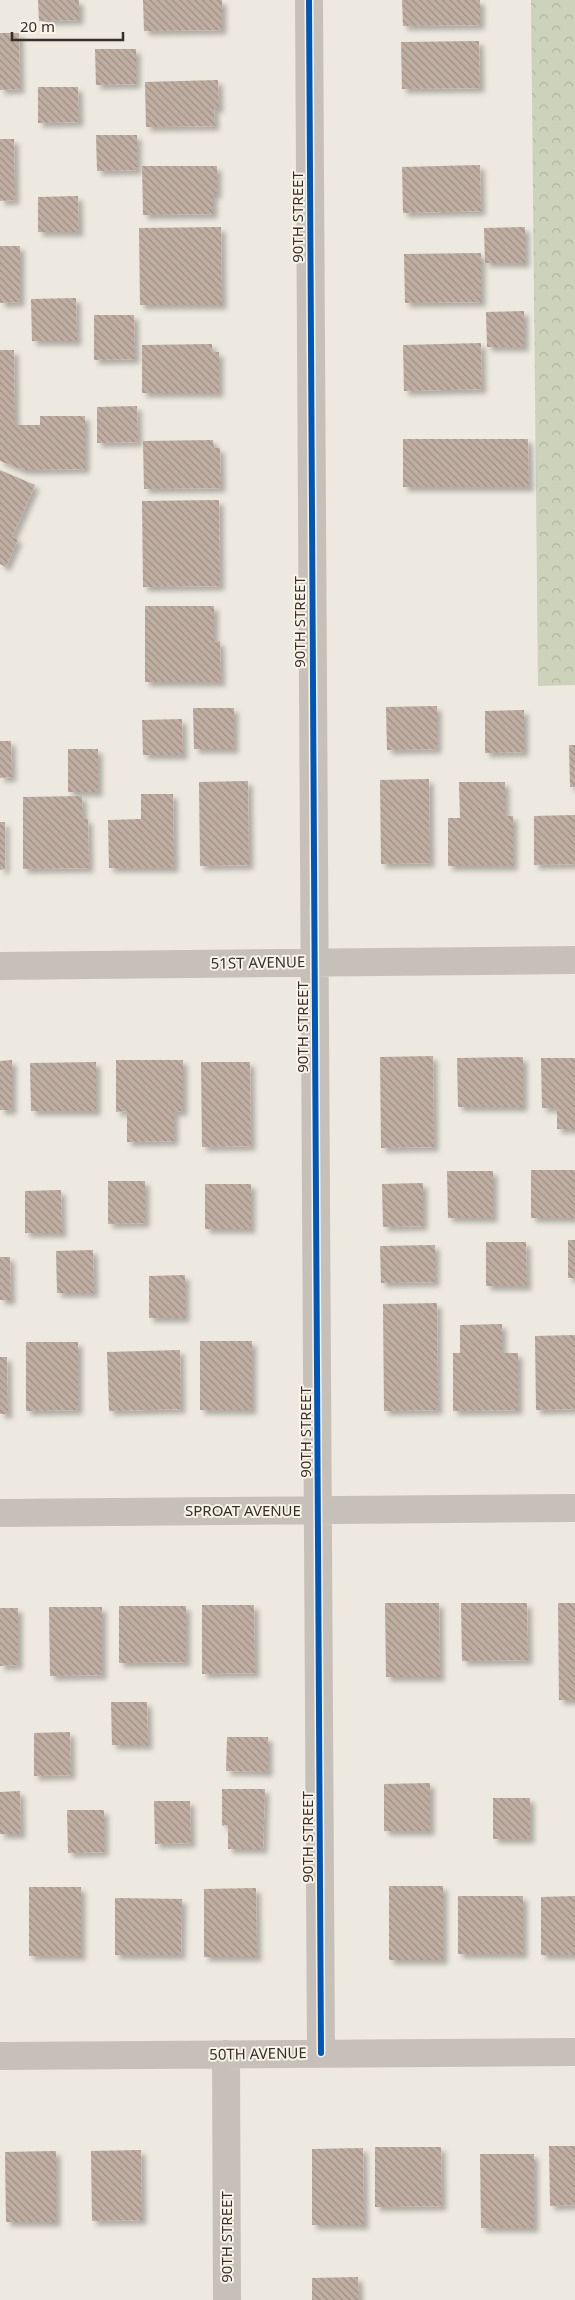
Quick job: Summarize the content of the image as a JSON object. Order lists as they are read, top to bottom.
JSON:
{
  "streets": {
    "street": [
      "90TH STREET",
      "51ST AVENUE",
      "SPROAT AVENUE",
      "50TH AVENUE"
    ]
  },
  "crossings": [
    ["90TH STREET", "51ST AVENUE"],
    ["90TH STREET", "SPROAT AVENUE"],
    ["90TH STREET", "50TH AVENUE"]
  ],
  "scale_bar": "20 m"
}
